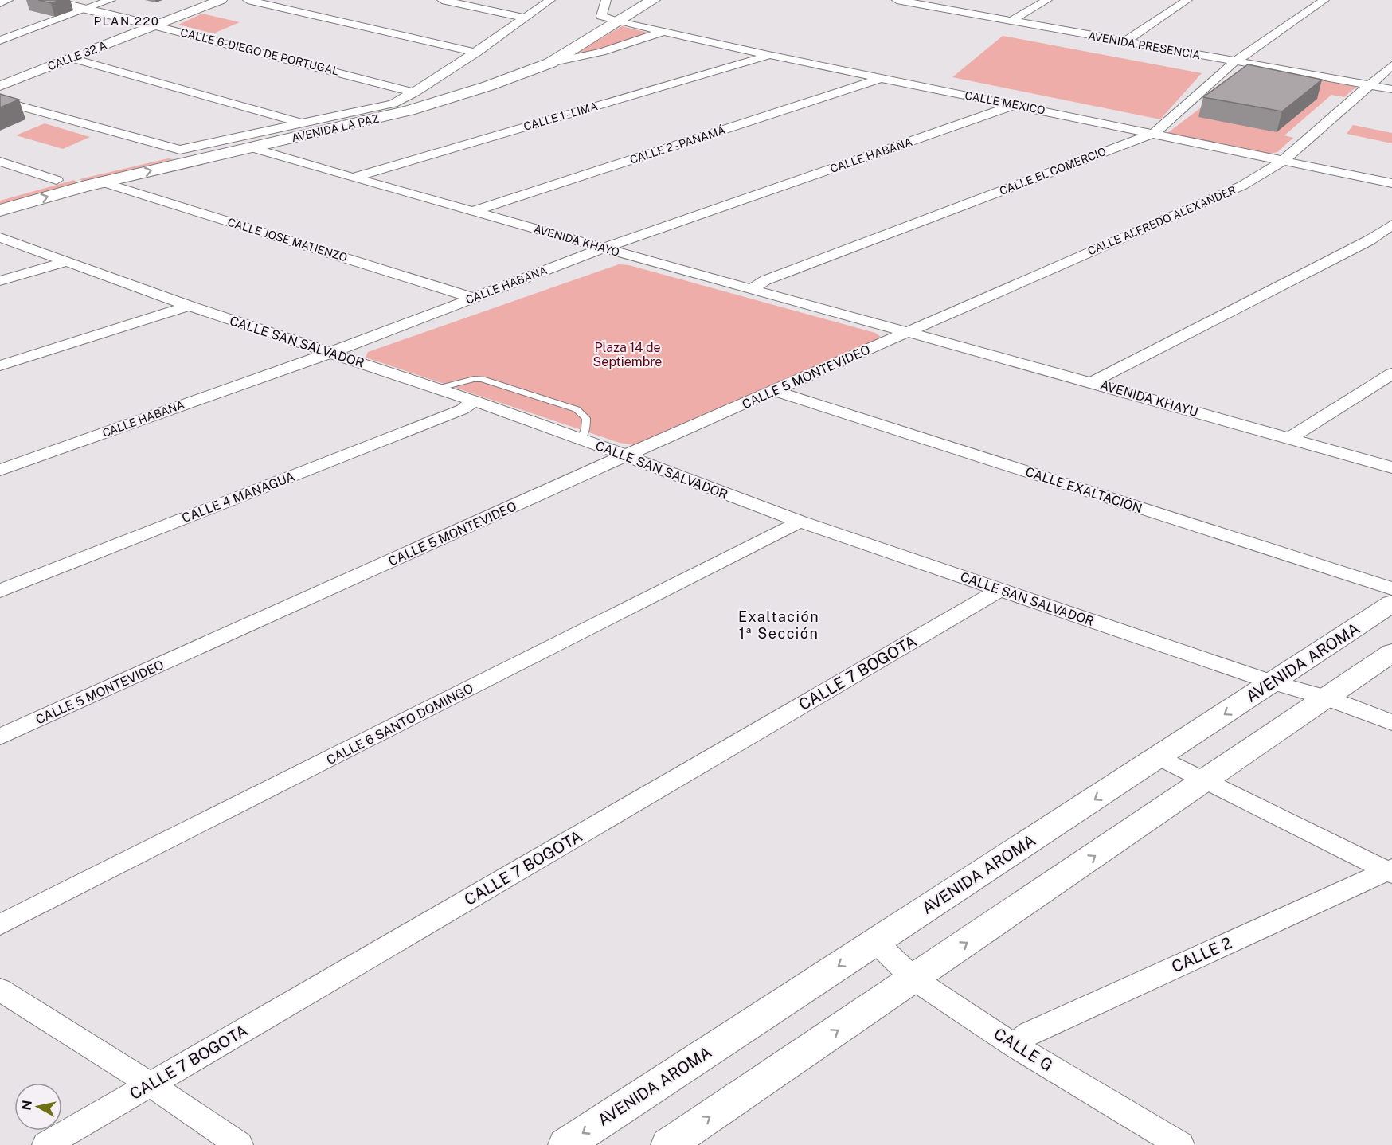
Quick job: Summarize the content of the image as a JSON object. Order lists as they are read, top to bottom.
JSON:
{
  "streets": {
    "main road": ["AVENIDA LA PAZ"],
    "street": [
      "AVENIDA PRESENCIA",
      "CALLE 6-DIEGO DE PORTUGAL",
      "CALLE 32 A",
      "CALLE MEXICO",
      "CALLE 1 - LIMA",
      "CALLE 2 - PANAMÁ",
      "CALLE HABANA",
      "CALLE EL COMERCIO",
      "CALLE ALFREDO ALEXANDER",
      "CALLE JOSE MATIENZO",
      "AVENIDA KHAYO",
      "CALLE SAN SALVADOR",
      "CALLE 5 MONTEVIDEO",
      "AVENIDA KHAYU",
      "CALLE EXALTACIÓN",
      "CALLE 4 MANAGUA",
      "AVENIDA AROMA",
      "CALLE 7 BOGOTA",
      "CALLE 6 SANTO DOMINGO",
      "CALLE 2",
      "CALLE G"
    ]
  },
  "crossings": [
    ["AVENIDA PRESENCIA", "CALLE EL COMERCIO"],
    ["AVENIDA PRESENCIA", "CALLE ALFREDO ALEXANDER"],
    ["CALLE 6-DIEGO DE PORTUGAL", "CALLE 32 A"],
    ["CALLE 6-DIEGO DE PORTUGAL", "AVENIDA LA PAZ"],
    ["CALLE MEXICO", "CALLE 1 - LIMA"],
    ["CALLE MEXICO", "AVENIDA LA PAZ"],
    ["CALLE MEXICO", "CALLE 2 - PANAMÁ"],
    ["CALLE MEXICO", "CALLE HABANA"],
    ["CALLE MEXICO", "CALLE EL COMERCIO"],
    ["CALLE MEXICO", "CALLE ALFREDO ALEXANDER"],
    ["CALLE 1 - LIMA", "AVENIDA KHAYO"],
    ["AVENIDA LA PAZ", "CALLE JOSE MATIENZO"],
    ["AVENIDA LA PAZ", "AVENIDA KHAYO"],
    ["CALLE 2 - PANAMÁ", "AVENIDA KHAYO"],
    ["CALLE HABANA", "CALLE JOSE MATIENZO"],
    ["CALLE HABANA", "AVENIDA KHAYO"],
    ["CALLE HABANA", "CALLE SAN SALVADOR"],
    ["CALLE EL COMERCIO", "AVENIDA KHAYO"],
    ["CALLE ALFREDO ALEXANDER", "AVENIDA KHAYO"],
    ["CALLE ALFREDO ALEXANDER", "CALLE 5 MONTEVIDEO"],
    ["CALLE ALFREDO ALEXANDER", "AVENIDA KHAYU"],
    ["AVENIDA KHAYO", "CALLE 5 MONTEVIDEO"],
    ["AVENIDA KHAYO", "AVENIDA KHAYU"],
    ["CALLE SAN SALVADOR", "CALLE 5 MONTEVIDEO"],
    ["CALLE SAN SALVADOR", "CALLE 4 MANAGUA"],
    ["CALLE SAN SALVADOR", "AVENIDA AROMA"],
    ["CALLE SAN SALVADOR", "CALLE 7 BOGOTA"],
    ["CALLE SAN SALVADOR", "CALLE 6 SANTO DOMINGO"],
    ["CALLE 5 MONTEVIDEO", "AVENIDA KHAYU"],
    ["CALLE 5 MONTEVIDEO", "CALLE EXALTACIÓN"],
    ["AVENIDA AROMA", "CALLE G"],
    ["CALLE 2", "CALLE G"]
  ],
  "districts": ["PLAN 220", "Exaltación 1ª Sección"],
  "parks": ["Plaza 14 de Septiembre"],
  "north": "left"
}
